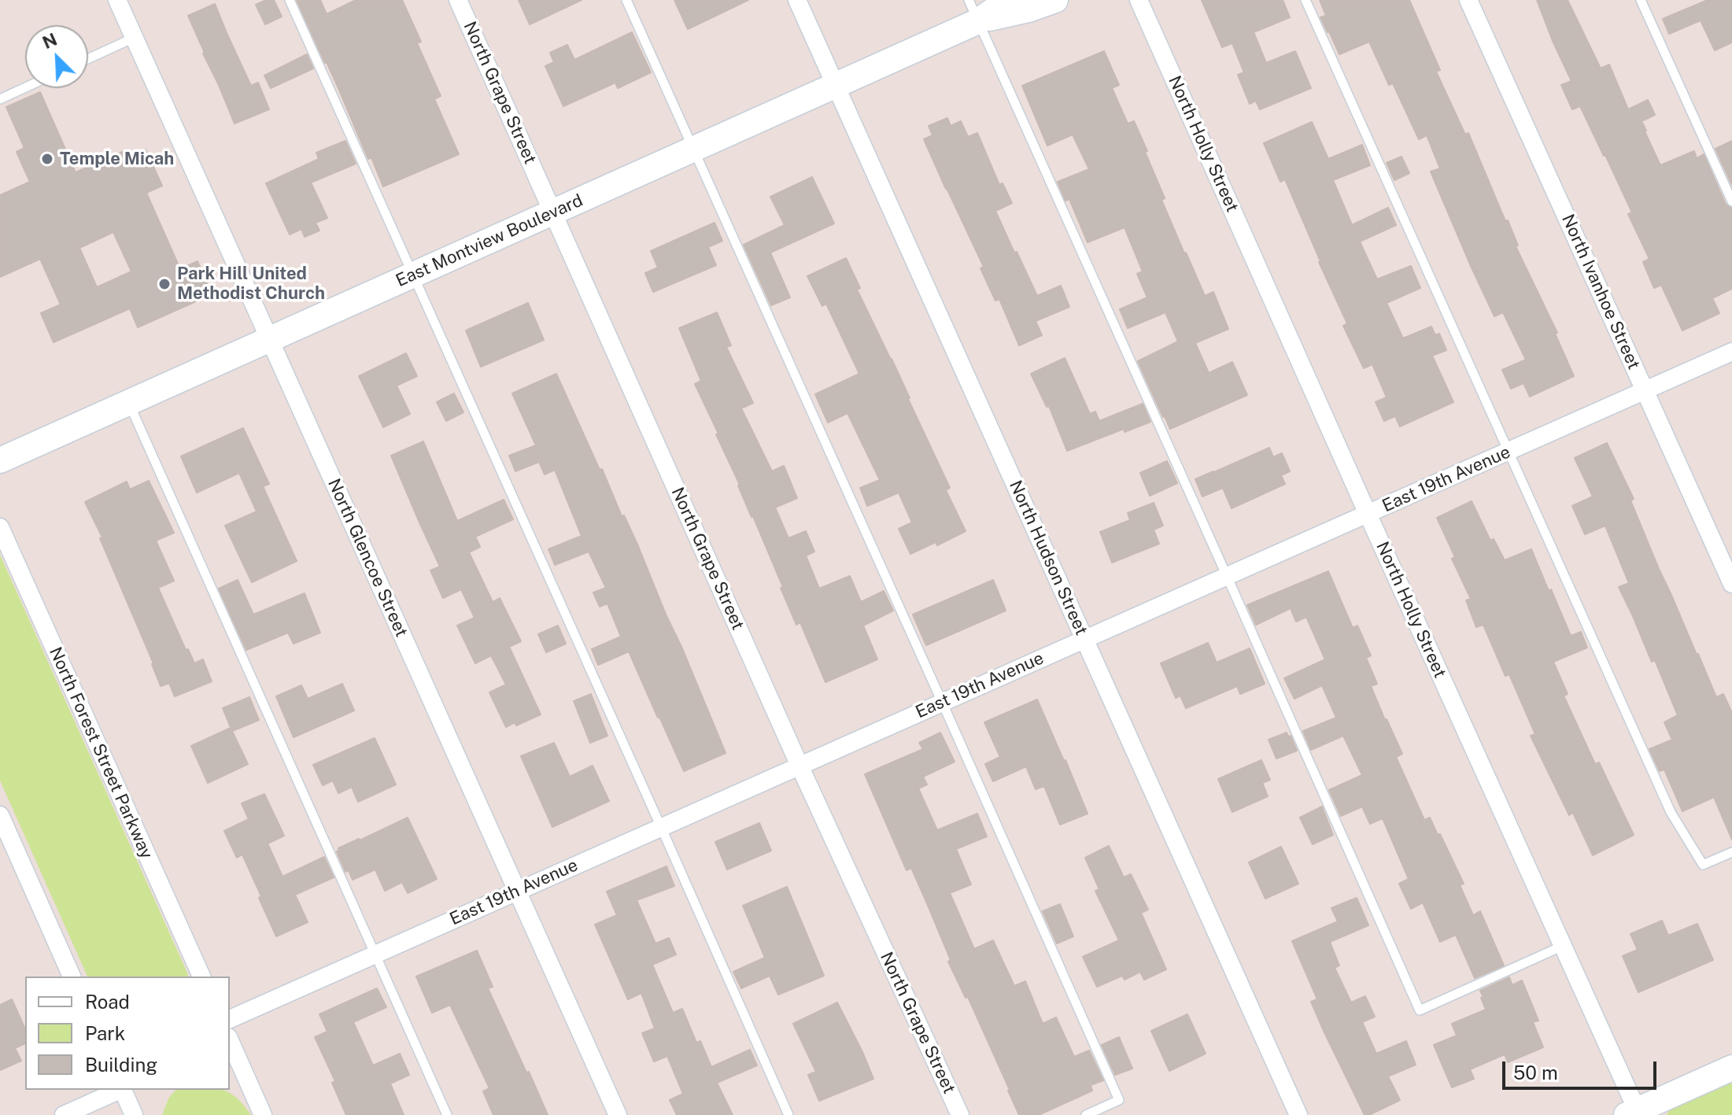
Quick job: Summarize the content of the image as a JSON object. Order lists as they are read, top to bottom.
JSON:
{
  "streets": {
    "street": [
      "North Grape Street",
      "North Holly Street",
      "East Montview Boulevard",
      "North Ivanhoe Street",
      "East 19th Avenue",
      "North Glencoe Street",
      "North Hudson Street",
      "North Forest Street Parkway"
    ]
  },
  "crossings": [
    ["North Grape Street", "East Montview Boulevard"],
    ["North Grape Street", "East 19th Avenue"],
    ["North Holly Street", "East 19th Avenue"],
    ["East Montview Boulevard", "North Glencoe Street"],
    ["East Montview Boulevard", "North Hudson Street"],
    ["North Ivanhoe Street", "East 19th Avenue"],
    ["East 19th Avenue", "North Glencoe Street"],
    ["East 19th Avenue", "North Hudson Street"]
  ],
  "places": ["Temple Micah", "Park Hill United Methodist Church"],
  "legend": ["Road", "Park", "Building"],
  "scale_bar": "50 m",
  "north": "top left"
}
